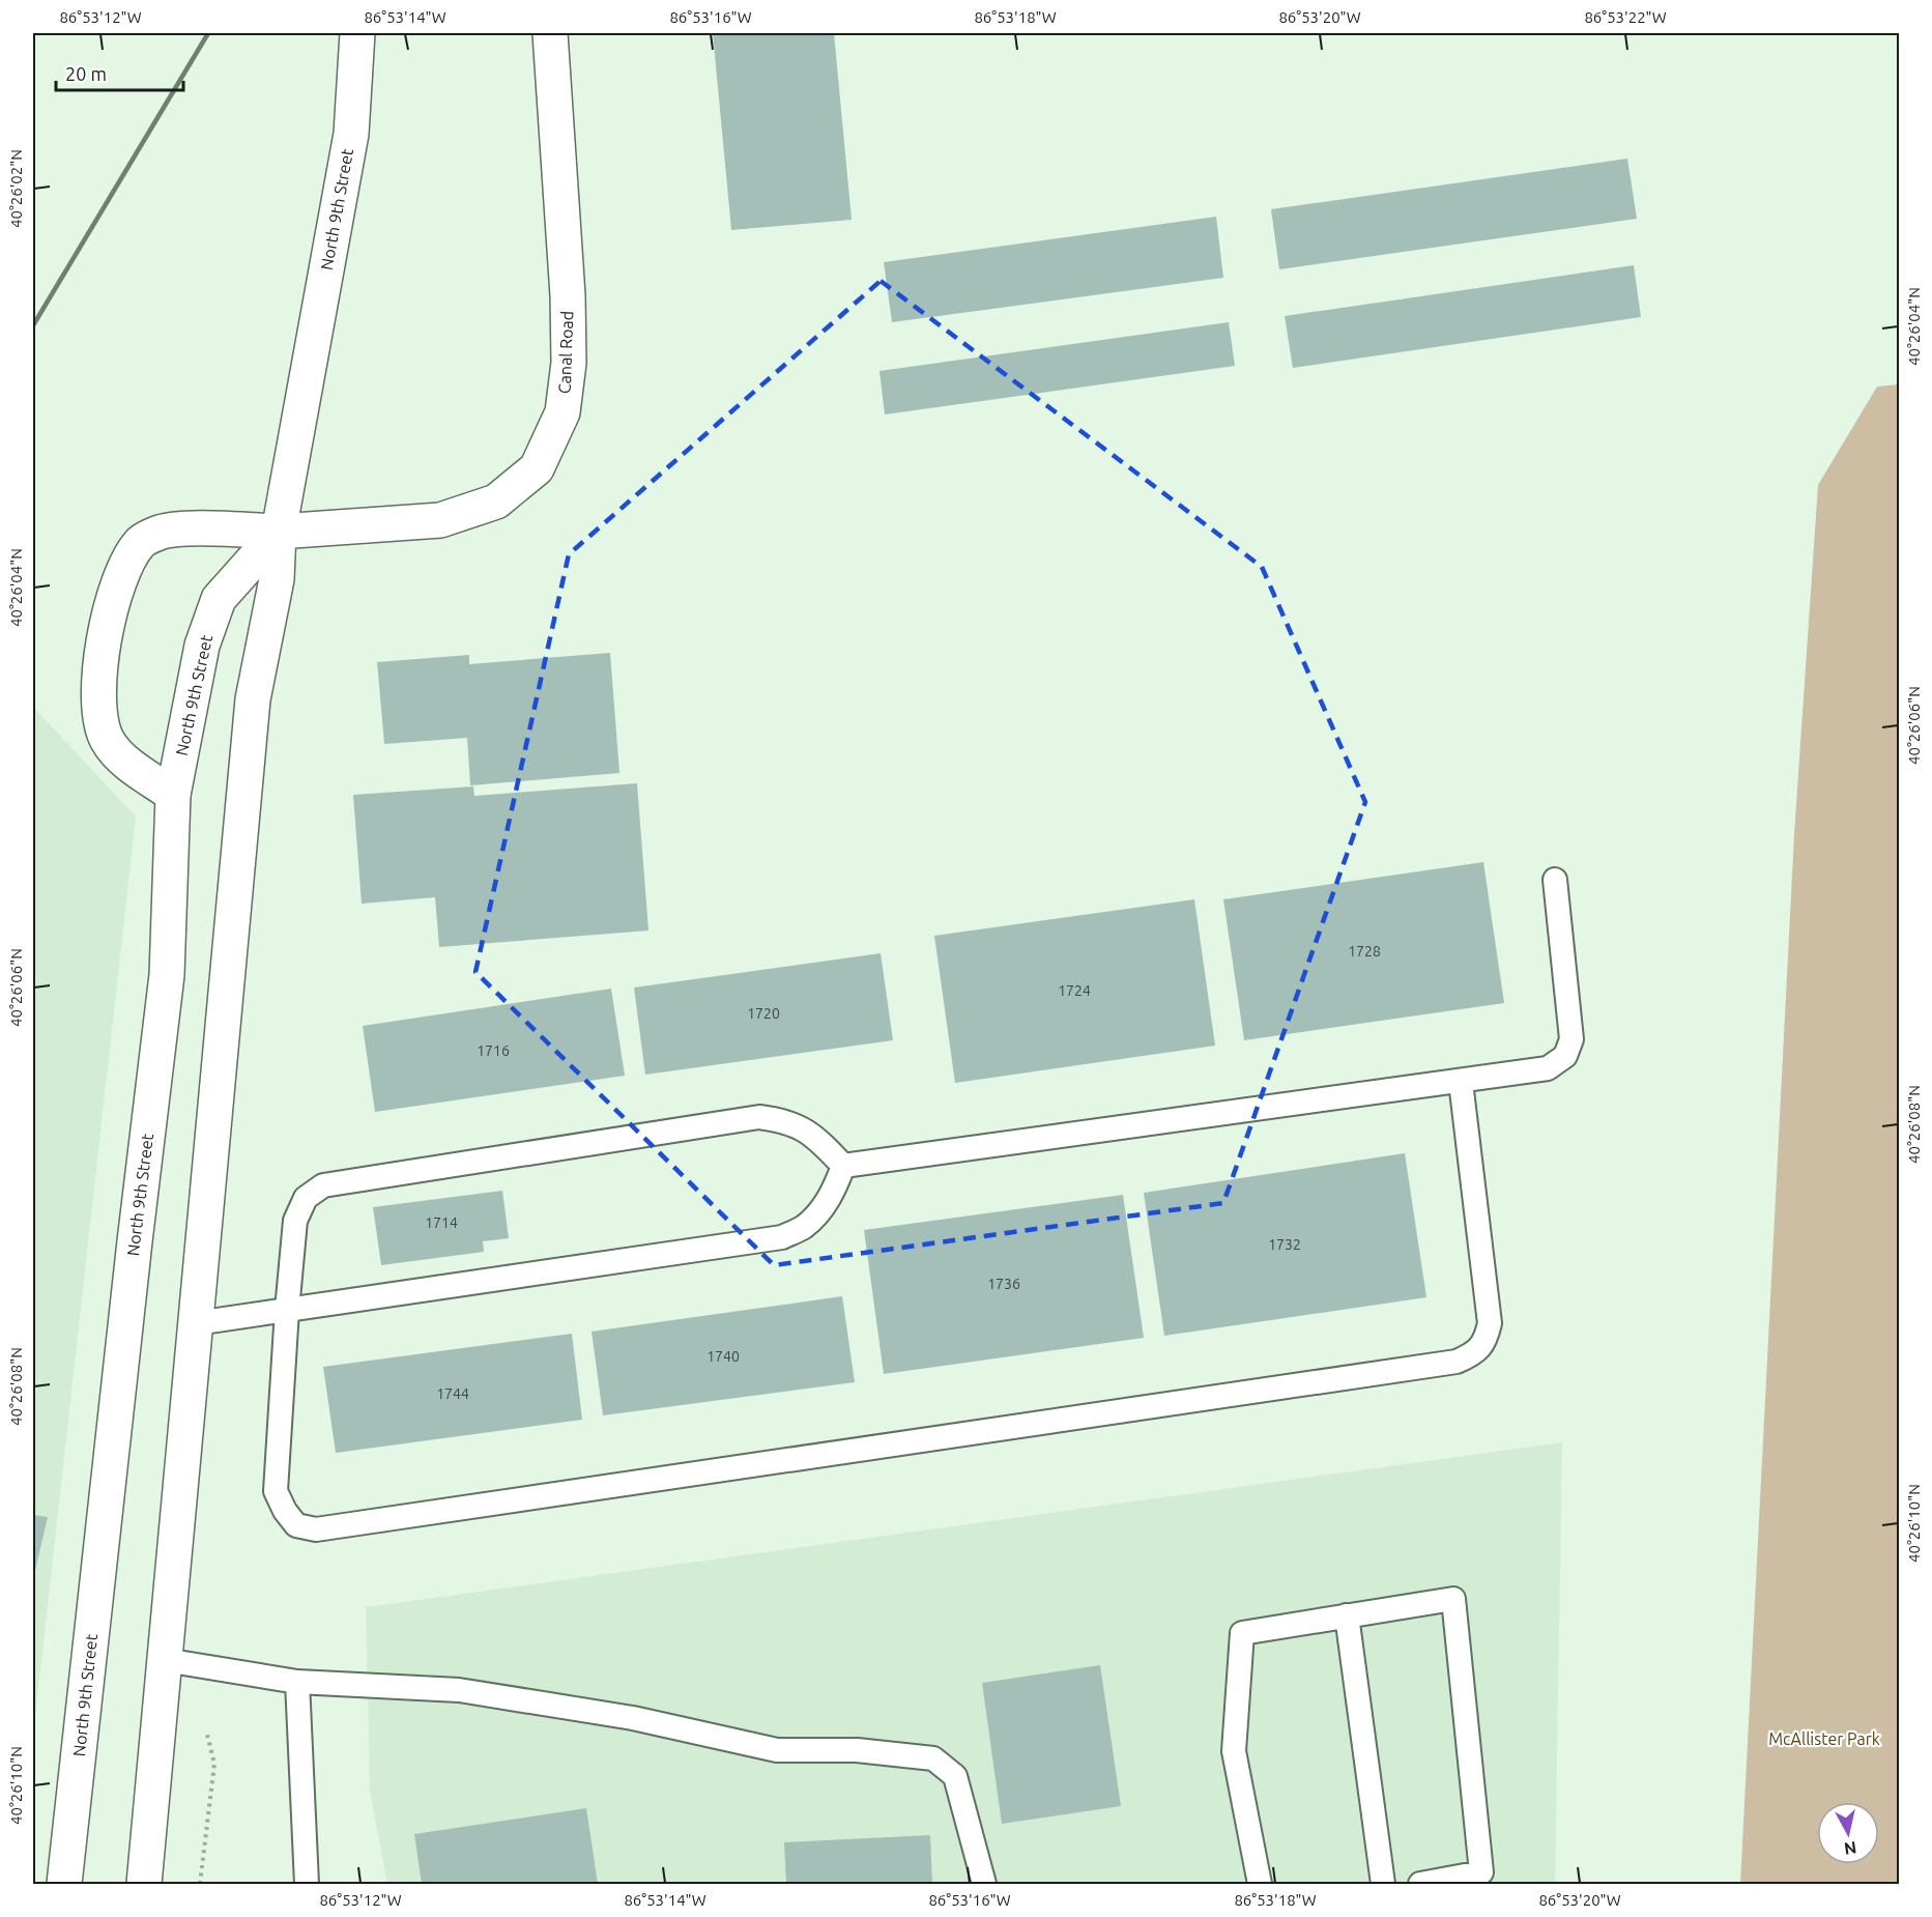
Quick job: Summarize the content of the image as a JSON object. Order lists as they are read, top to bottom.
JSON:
{
  "streets": {
    "main road": ["North 9th Street", "Canal Road"]
  },
  "crossings": [
    ["North 9th Street", "Canal Road"]
  ],
  "parks": ["McAllister Park"],
  "house_numbers": [
    "1728",
    "1724",
    "1720",
    "1716",
    "1714",
    "1732",
    "1736",
    "1740",
    "1744"
  ],
  "scale_bar": "20 m",
  "north": "bottom",
  "coordinates": [
    "86°53'12\"W",
    "86°53'14\"W",
    "86°53'16\"W",
    "86°53'18\"W",
    "86°53'20\"W",
    "86°53'22\"W",
    "40°26'02\"N",
    "40°26'04\"N",
    "40°26'06\"N",
    "40°26'08\"N",
    "40°26'10\"N"
  ]
}
